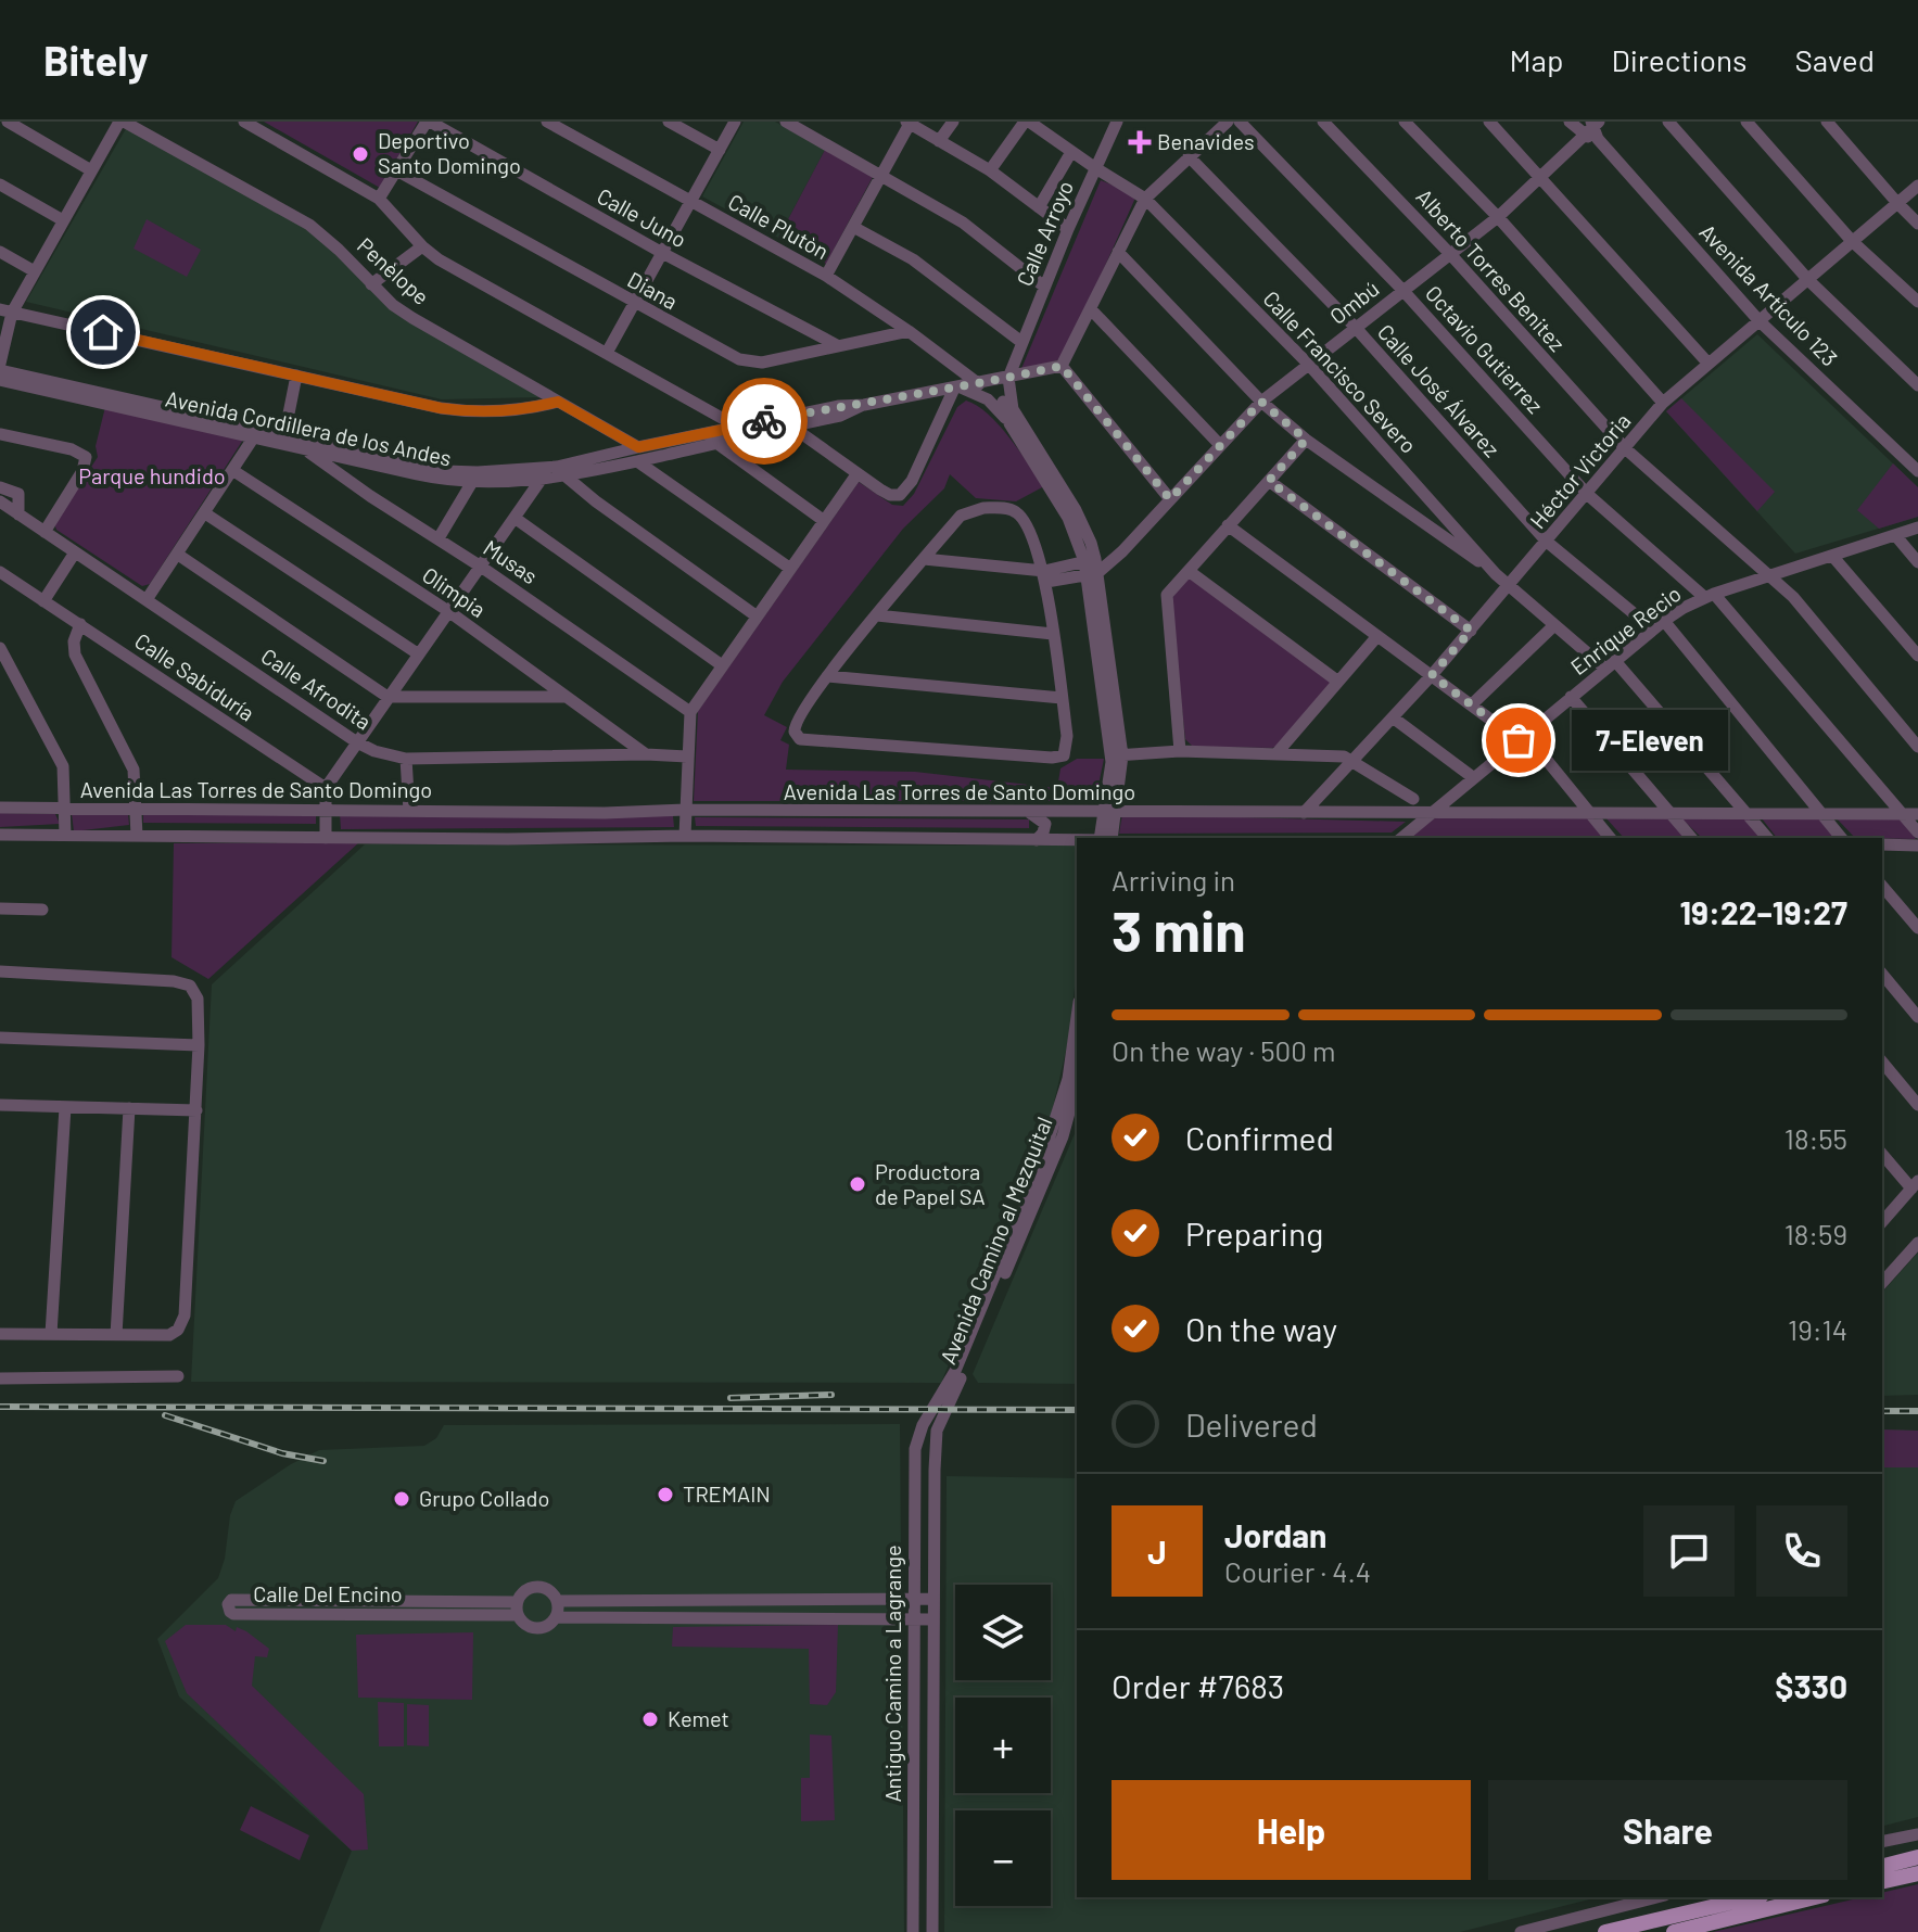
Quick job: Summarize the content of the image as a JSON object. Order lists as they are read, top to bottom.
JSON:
{
  "streets": {
    "street": [
      "Calle Juno",
      "Calle Plutòn",
      "Calle Arroyo",
      "Alberto Torres Benitez",
      "Penèlope",
      "Diana",
      "Avenida Artículo 123",
      "Ombú",
      "Octavio Gutierrez",
      "Calle Francisco Severo",
      "Calle José Álvarez",
      "Avenida Cordillera de los Andes",
      "Héctor Victoria",
      "Musas",
      "Olimpia",
      "Enrique Recio",
      "Calle Sabiduría",
      "Calle Afrodita",
      "Avenida Las Torres de Santo Domingo",
      "Avenida Camino al Mezquital",
      "Calle Del Encino",
      "Antiguo Camino a Lagrange"
    ]
  },
  "crossings": [
    ["Calle Juno", "Diana"],
    ["Calle Plutòn", "Diana"],
    ["Calle Plutòn", "Avenida Cordillera de los Andes"],
    ["Calle Arroyo", "Calle Francisco Severo"],
    ["Calle Arroyo", "Avenida Cordillera de los Andes"],
    ["Alberto Torres Benitez", "Ombú"],
    ["Alberto Torres Benitez", "Héctor Victoria"],
    ["Alberto Torres Benitez", "Enrique Recio"],
    ["Penèlope", "Avenida Cordillera de los Andes"],
    ["Avenida Artículo 123", "Ombú"],
    ["Avenida Artículo 123", "Héctor Victoria"],
    ["Ombú", "Octavio Gutierrez"],
    ["Ombú", "Calle Francisco Severo"],
    ["Ombú", "Calle José Álvarez"],
    ["Octavio Gutierrez", "Héctor Victoria"],
    ["Octavio Gutierrez", "Enrique Recio"],
    ["Octavio Gutierrez", "Avenida Las Torres de Santo Domingo"],
    ["Calle Francisco Severo", "Héctor Victoria"],
    ["Calle Francisco Severo", "Enrique Recio"],
    ["Calle Francisco Severo", "Avenida Las Torres de Santo Domingo"],
    ["Calle José Álvarez", "Héctor Victoria"],
    ["Calle José Álvarez", "Enrique Recio"],
    ["Calle José Álvarez", "Avenida Las Torres de Santo Domingo"],
    ["Avenida Cordillera de los Andes", "Musas"],
    ["Héctor Victoria", "Avenida Las Torres de Santo Domingo"],
    ["Olimpia", "Calle Afrodita"],
    ["Enrique Recio", "Avenida Las Torres de Santo Domingo"],
    ["Avenida Camino al Mezquital", "Antiguo Camino a Lagrange"]
  ],
  "parks": ["Parque hundido"],
  "places": {
    "health": ["Benavides"],
    "other": [
      "Deportivo Santo Domingo",
      "7-Eleven",
      "Productora de Papel SA",
      "TREMAIN",
      "Grupo Collado",
      "Kemet"
    ]
  },
  "page": {
    "header": "Bitely",
    "nav": ["Map", "Directions", "Saved"],
    "bubble": "7-Eleven",
    "heading": ["3 min", "Arriving in", "19:22–19:27"],
    "panel": [
      "Jordan",
      "Courier · 4.4",
      "Order #7683",
      "$330"
    ],
    "bar": "On the way · 500 m",
    "list": [
      ["Confirmed", "18:55"],
      ["Preparing", "18:59"],
      ["On the way", "19:14"],
      "Delivered"
    ],
    "round": "J",
    "map_buttons": ["+", "−"],
    "buttons": ["Help", "Share"]
  }
}
